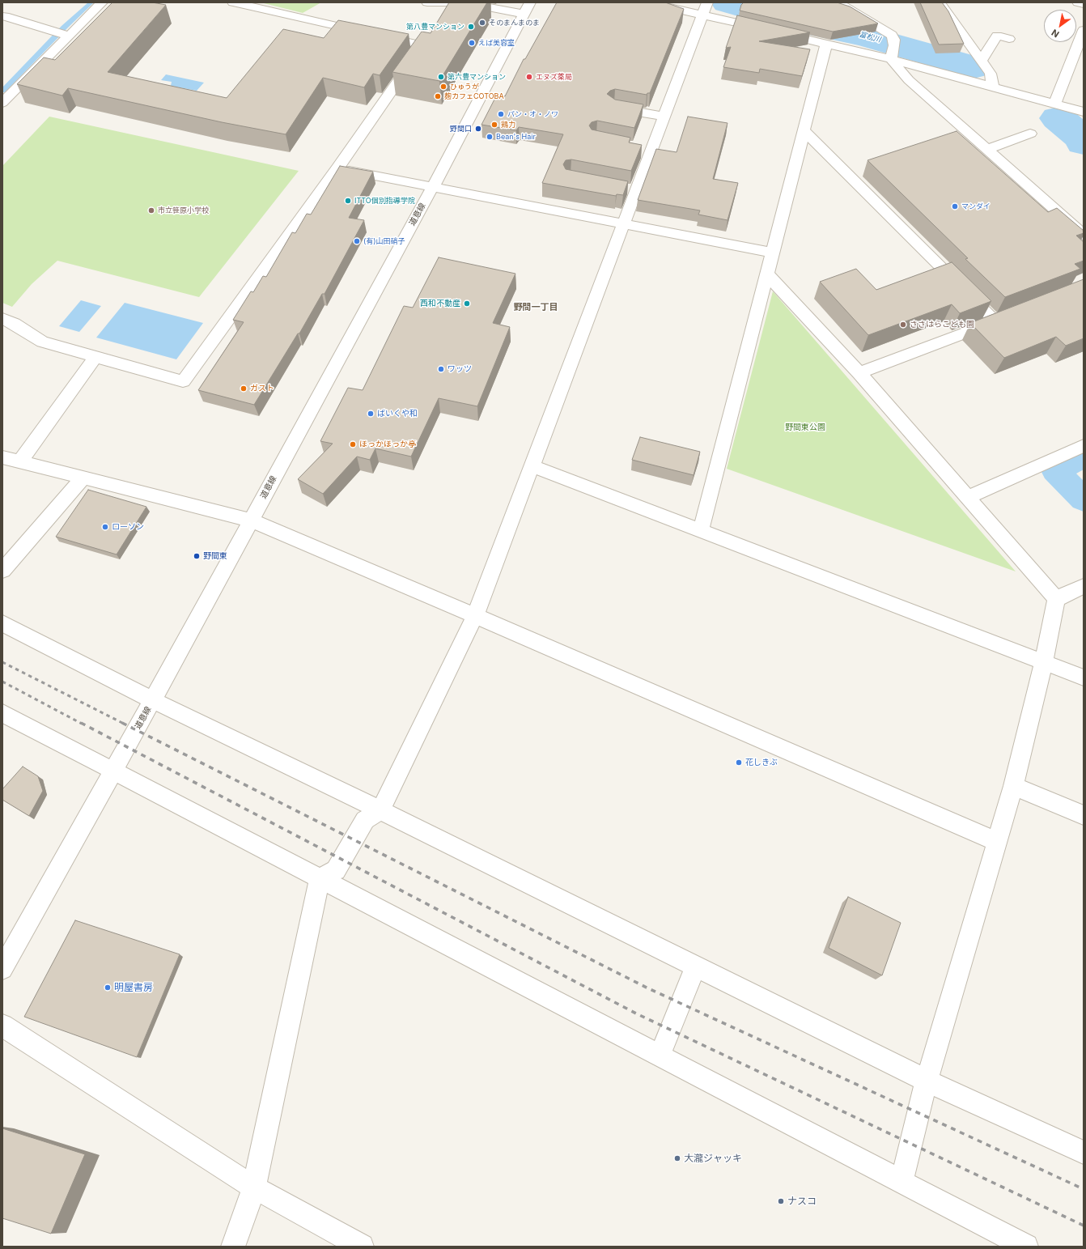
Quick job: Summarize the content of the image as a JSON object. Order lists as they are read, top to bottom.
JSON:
{
  "streets": {
    "street": ["道意線"]
  },
  "districts": ["野間一丁目"],
  "water": ["富松川"],
  "parks": ["野間東公園"],
  "places": [
    "そのまんまのま",
    "第八豊マンション",
    "えば美容室",
    "第六豊マンション",
    "エヌズ薬局",
    "ひゅうが",
    "麹カフェCOTOBA",
    "パン・オ・ノワ",
    "鶏力",
    "野間口",
    "Bean's Hair",
    "ITTO個別指導学院",
    "マンダイ",
    "市立笹原小学校",
    "(有)山田硝子",
    "西和不動産",
    "ささはらこども園",
    "ワッツ",
    "ガスト",
    "ばいくや和",
    "ほっかほっか亭",
    "ローソン",
    "野間東",
    "花しきぶ",
    "明屋書房",
    "大瀧ジャッキ",
    "ナスコ"
  ],
  "north": "bottom left"
}
